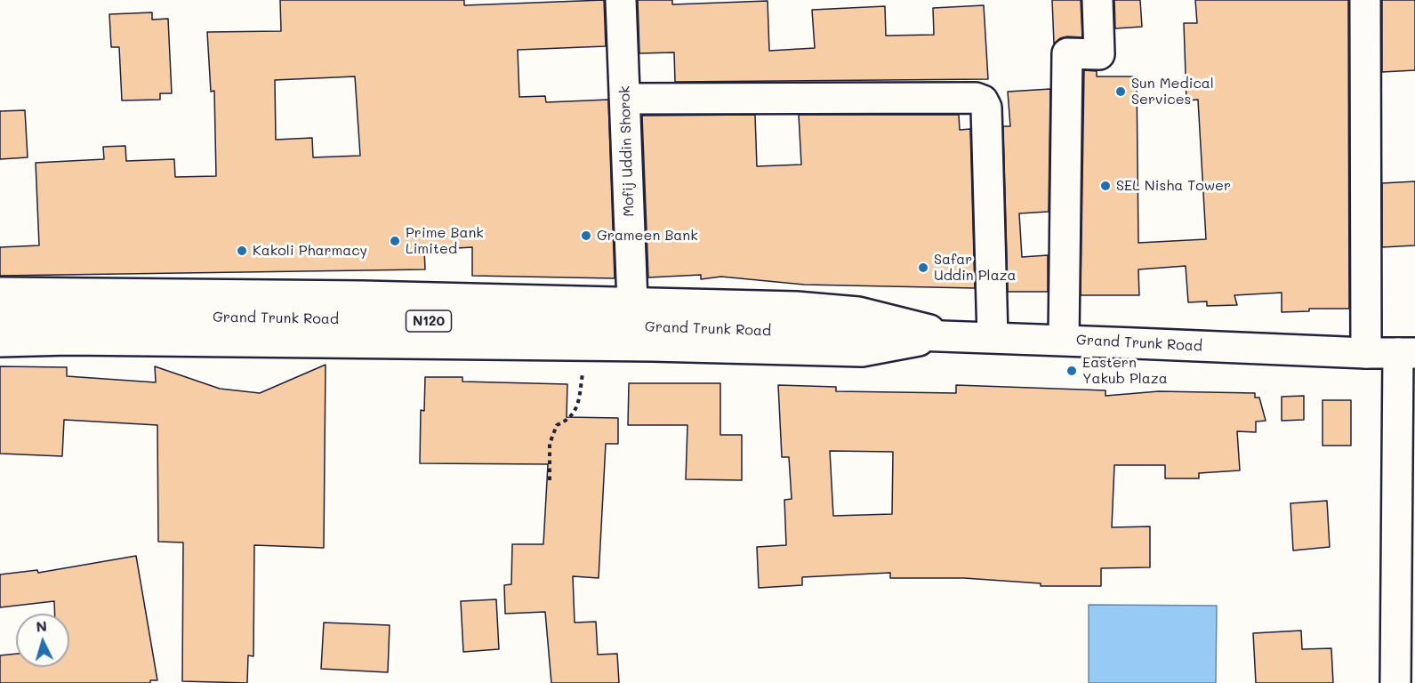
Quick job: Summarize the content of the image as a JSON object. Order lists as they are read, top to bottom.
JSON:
{
  "streets": {
    "main road": ["Mofij Uddin Shorok", "Grand Trunk Road", "N120"]
  },
  "places": [
    "Sun Medical Services",
    "SEL Nisha Tower",
    "Grameen Bank",
    "Prime Bank Limited",
    "Kakoli Pharmacy",
    "Safar Uddin Plaza",
    "Eastern Yakub Plaza"
  ],
  "north": "top"
}
